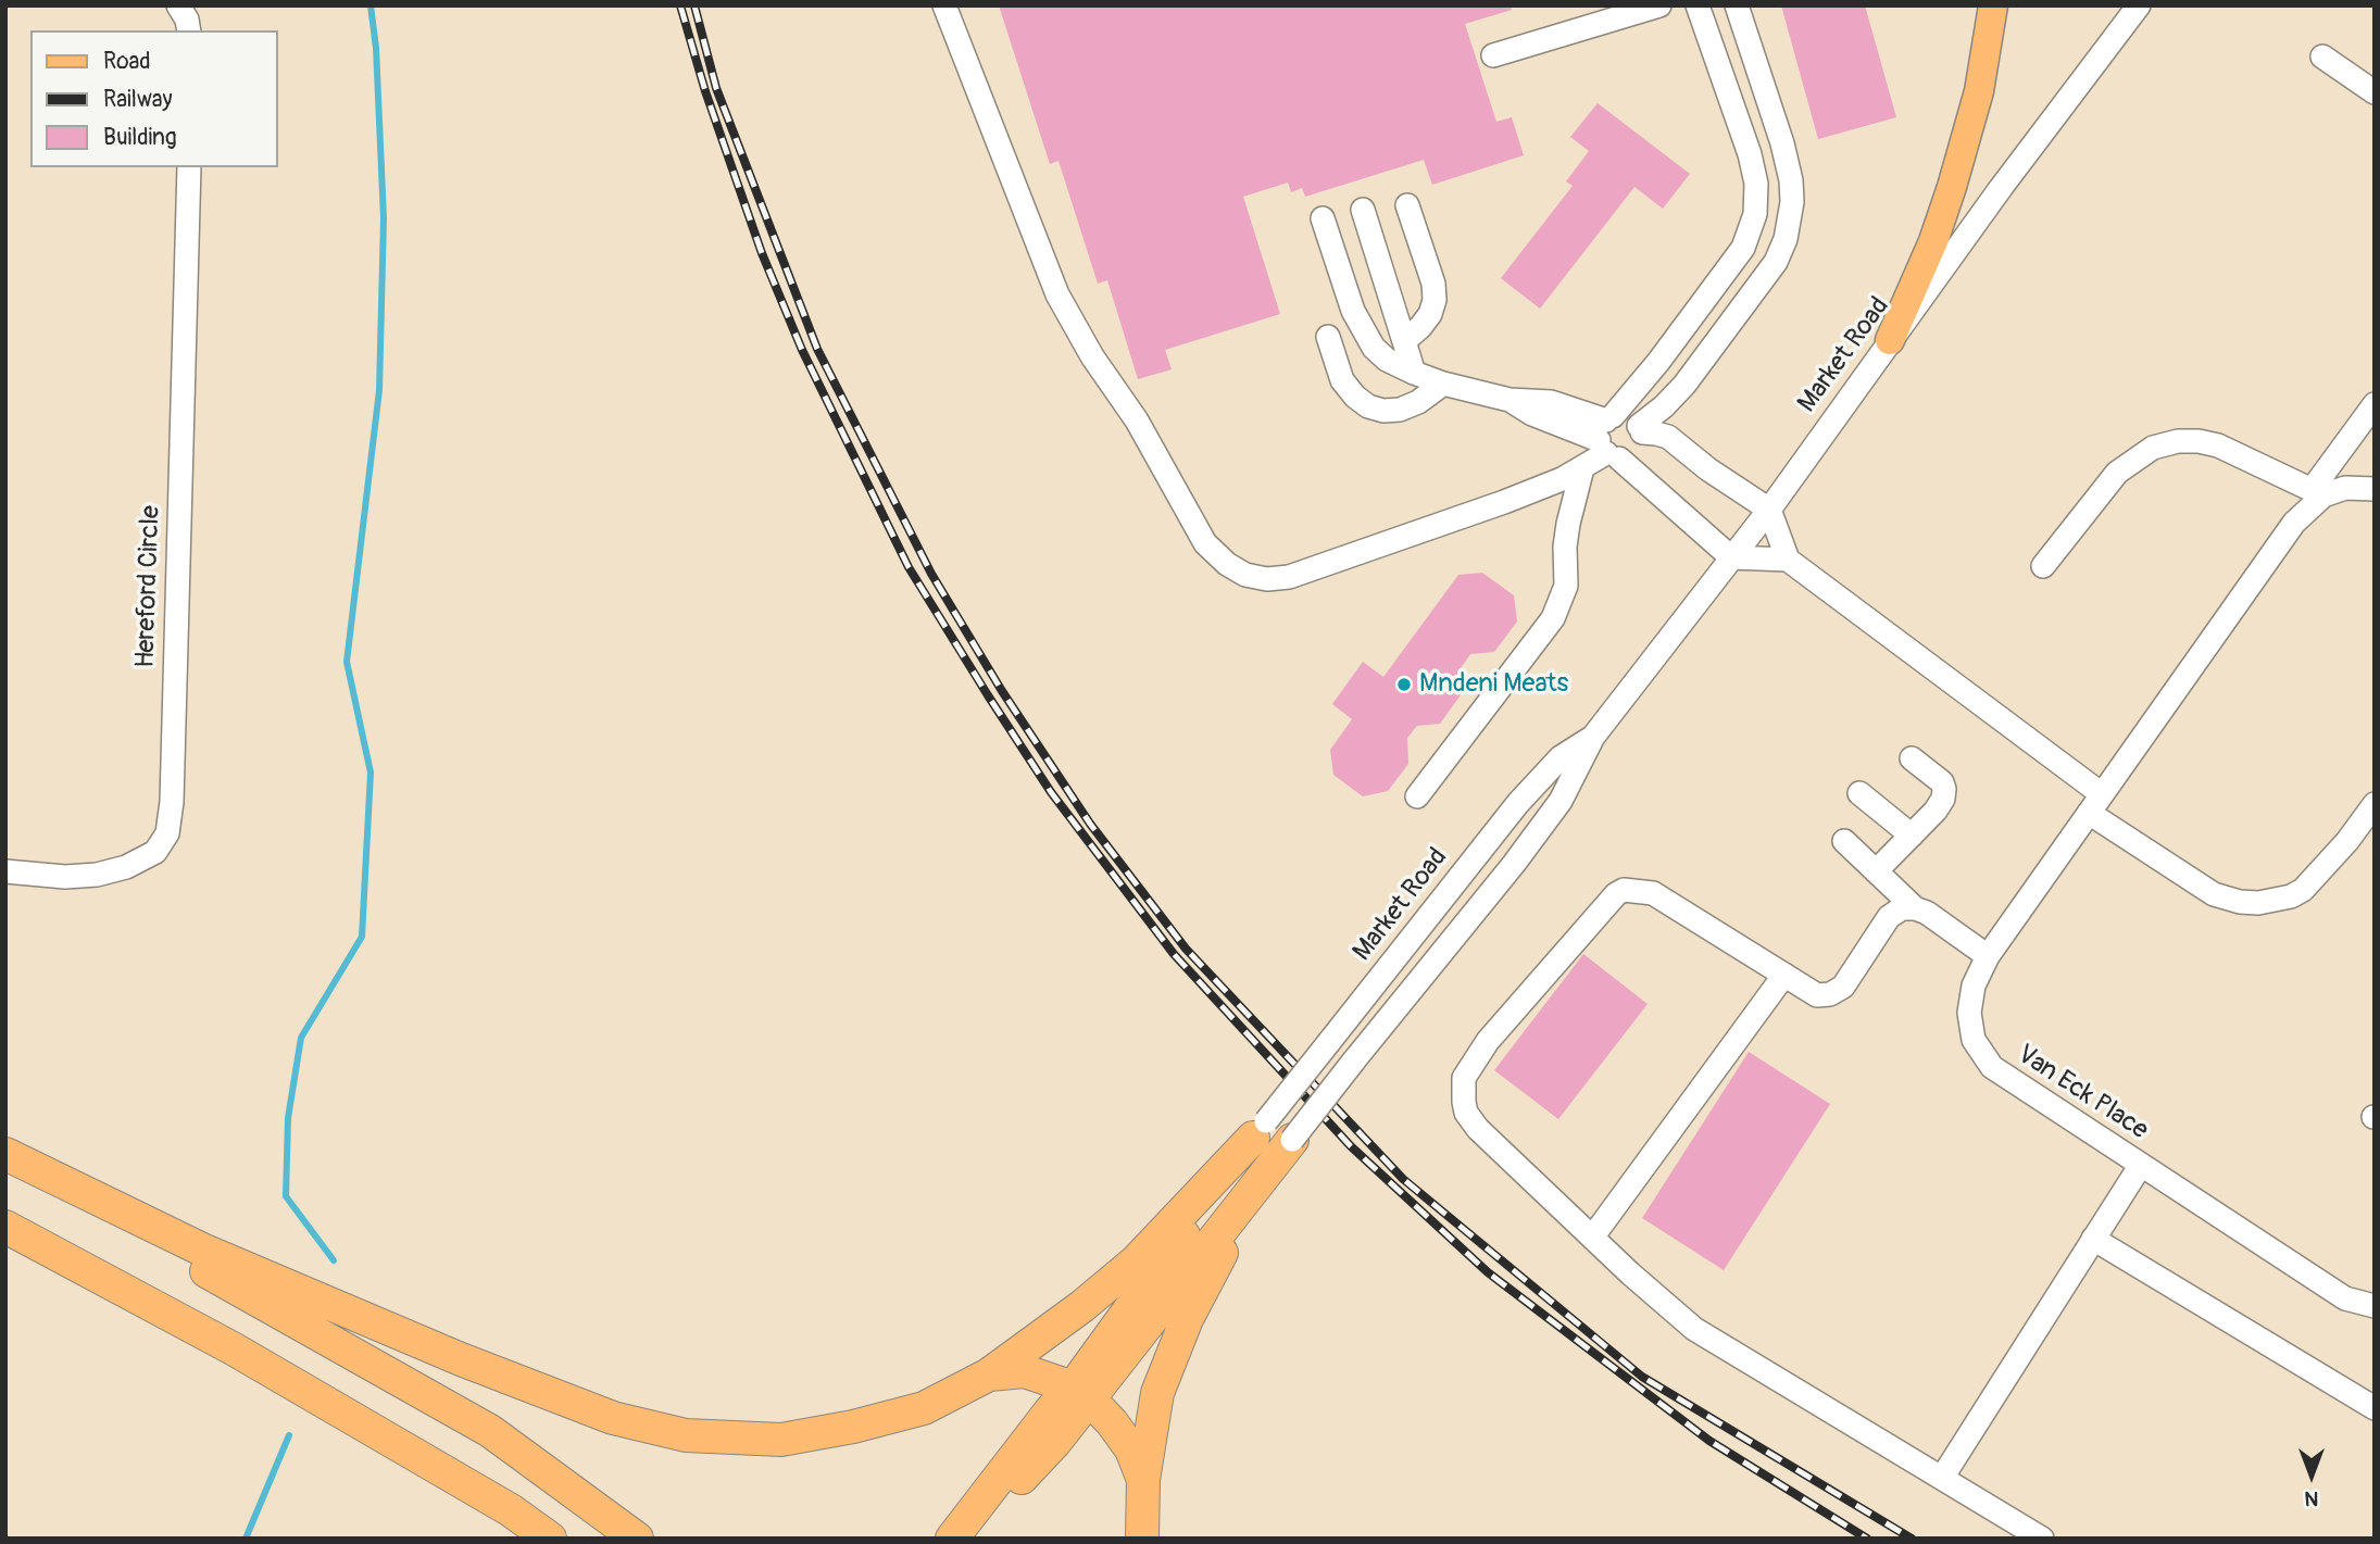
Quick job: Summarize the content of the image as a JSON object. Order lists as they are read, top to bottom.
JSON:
{
  "streets": {
    "street": ["Market Road", "Hereford Circle", "Van Eck Place"]
  },
  "places": ["Mndeni Meats"],
  "legend": ["Road", "Railway", "Building"],
  "north": "bottom"
}
